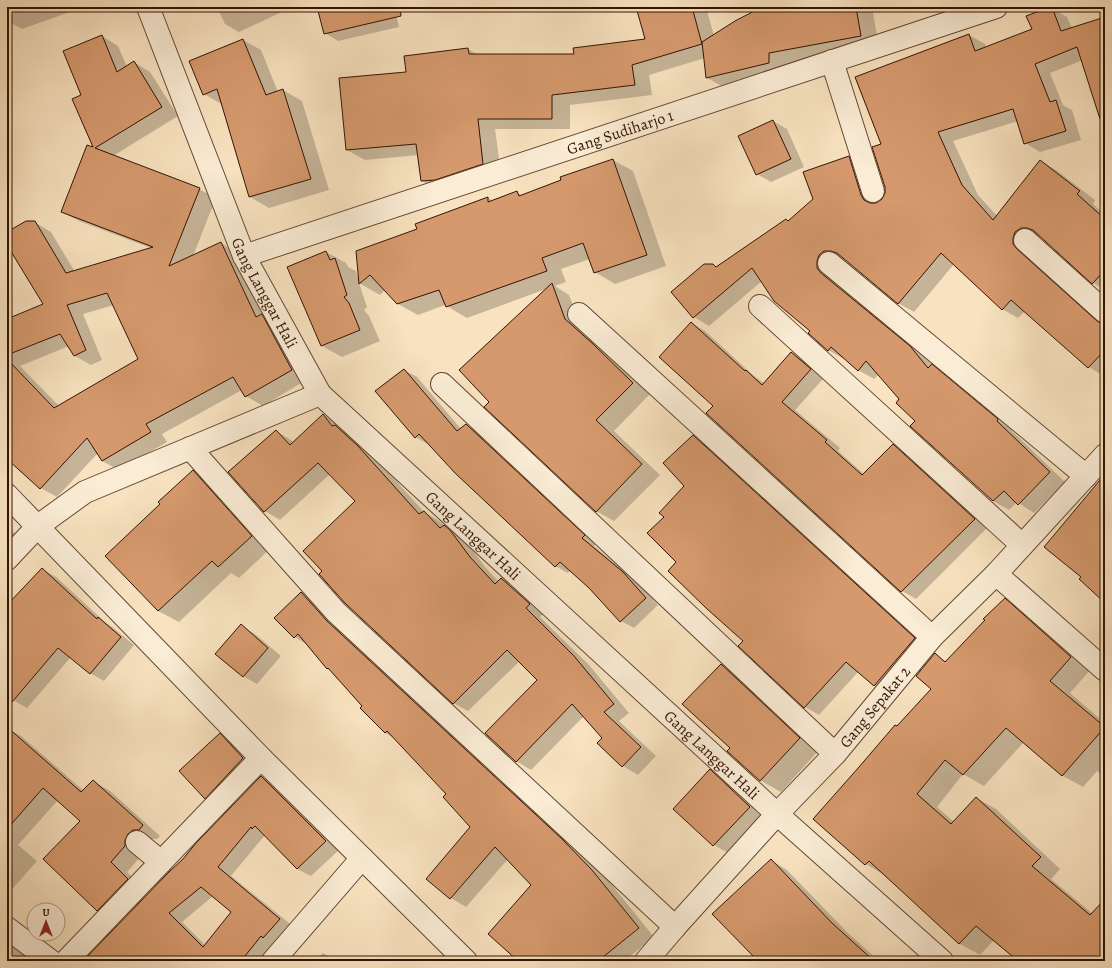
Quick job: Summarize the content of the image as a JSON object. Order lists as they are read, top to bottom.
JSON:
{
  "streets": {
    "street": ["Gang Sudiharjo 1", "Gang Langgar Hali", "Gang Sepakat 2"]
  },
  "crossings": [
    ["Gang Sudiharjo 1", "Gang Langgar Hali"],
    ["Gang Langgar Hali", "Gang Sepakat 2"]
  ],
  "north": "top"
}
